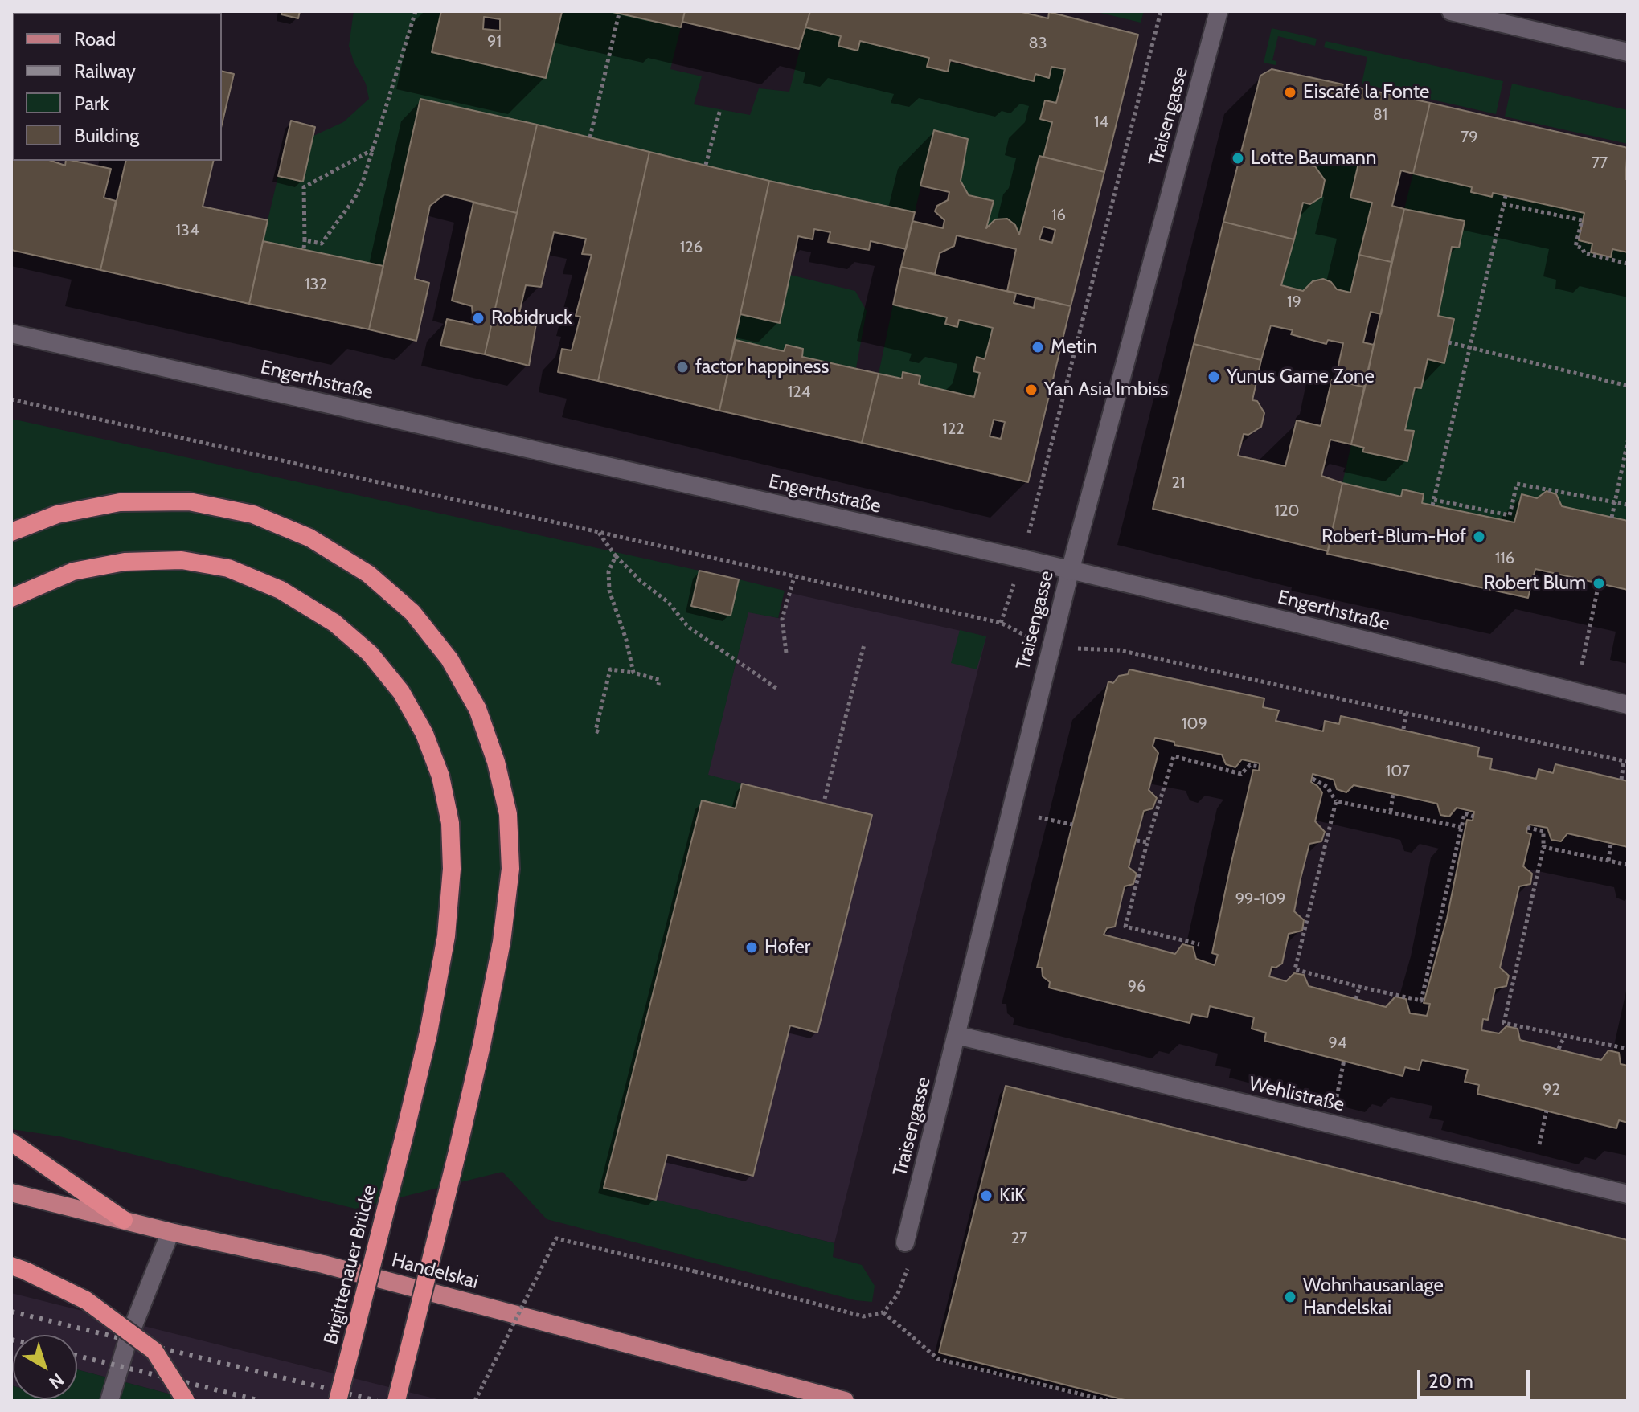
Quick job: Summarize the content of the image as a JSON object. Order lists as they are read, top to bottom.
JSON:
{
  "streets": {
    "highway": ["Brigittenauer Brücke"],
    "main road": ["Handelskai"],
    "street": ["Traisengasse", "Engerthstraße", "Wehlistraße"]
  },
  "crossings": [
    ["Traisengasse", "Engerthstraße"],
    ["Traisengasse", "Wehlistraße"]
  ],
  "places": [
    "Eiscafé la Fonte",
    "Lotte Baumann",
    "Robidruck",
    "Metin",
    "factor happiness",
    "Yunus Game Zone",
    "Yan Asia Imbiss",
    "Robert-Blum-Hof",
    "Robert Blum",
    "Hofer",
    "KiK",
    "Wohnhausanlage Handelskai"
  ],
  "house_numbers": [
    "91",
    "83",
    "81",
    "14",
    "79",
    "77",
    "16",
    "134",
    "126",
    "132",
    "19",
    "124",
    "122",
    "21",
    "120",
    "116",
    "109",
    "107",
    "99-109",
    "96",
    "94",
    "92",
    "27"
  ],
  "legend": [
    "Road",
    "Railway",
    "Park",
    "Building"
  ],
  "scale_bar": "20 m",
  "north": "bottom right"
}
